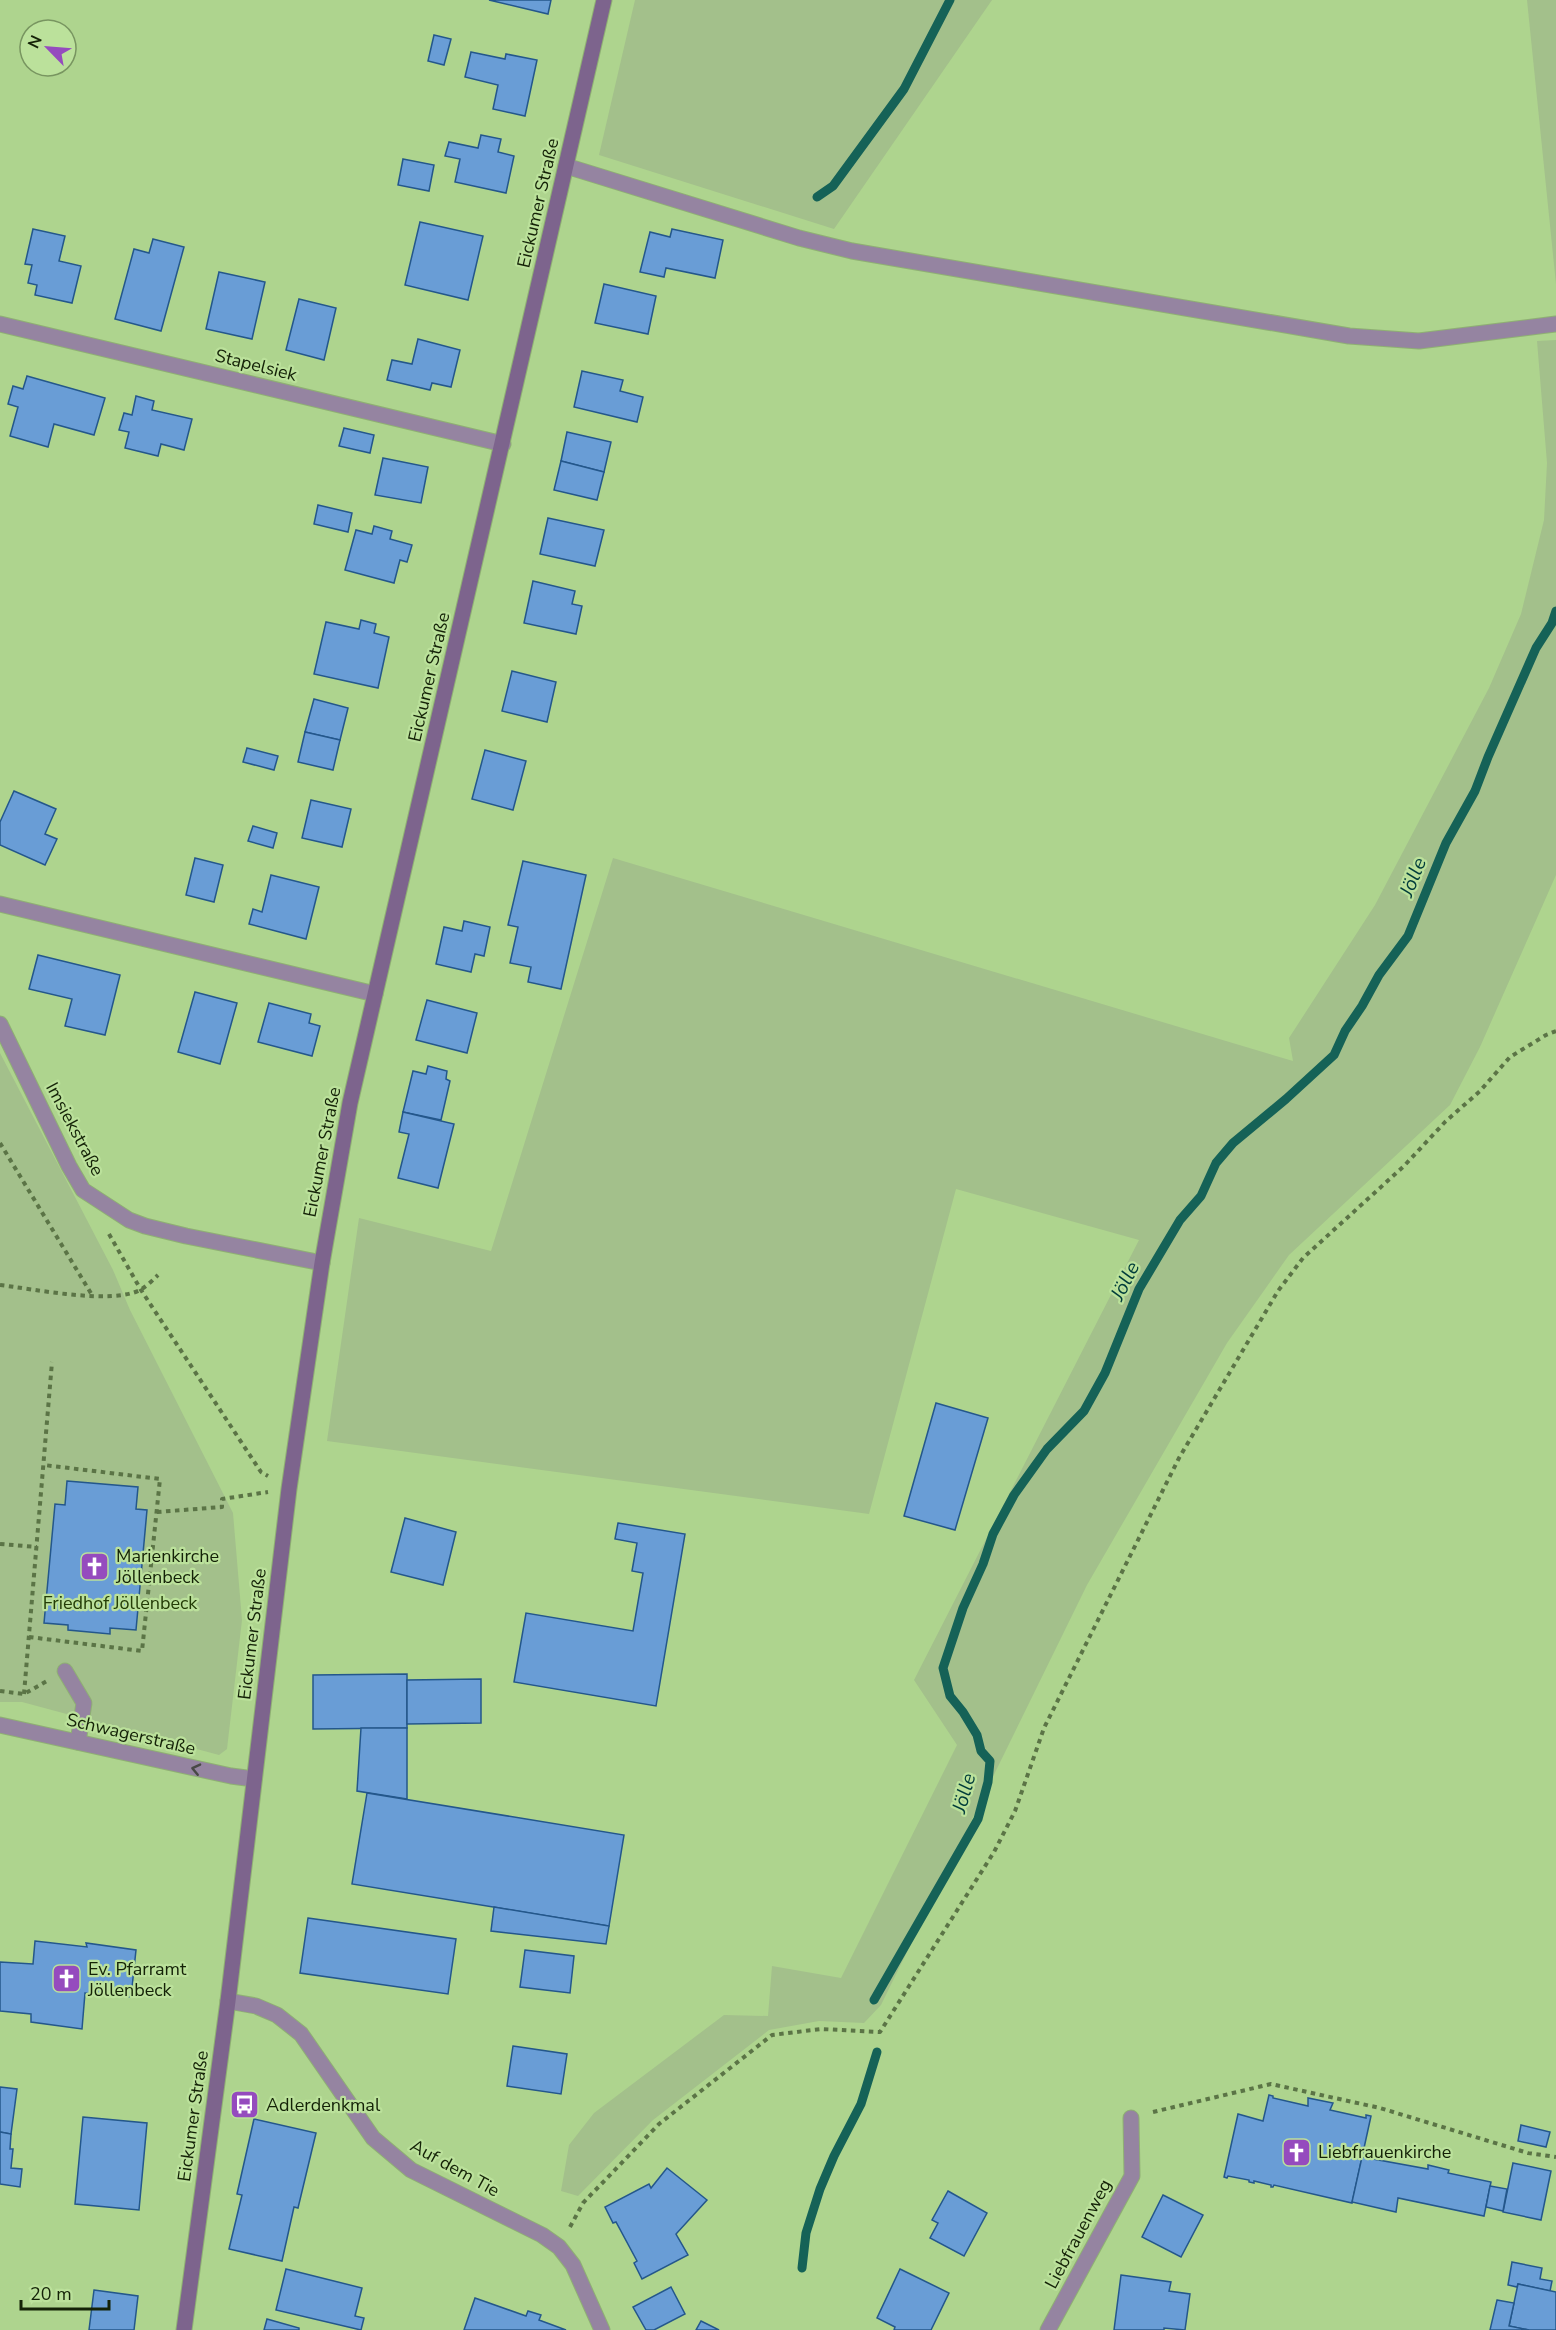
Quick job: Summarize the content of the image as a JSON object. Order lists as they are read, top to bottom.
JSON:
{
  "streets": {
    "main road": ["Eickumer Straße"],
    "street": [
      "Stapelsiek",
      "Imsiekstraße",
      "Schwagerstraße",
      "Auf dem Tie",
      "Liebfrauenweg"
    ]
  },
  "crossings": [
    ["Eickumer Straße", "Stapelsiek"],
    ["Eickumer Straße", "Imsiekstraße"],
    ["Eickumer Straße", "Schwagerstraße"],
    ["Eickumer Straße", "Auf dem Tie"]
  ],
  "one_way": ["Schwagerstraße"],
  "water": ["Jölle"],
  "parks": ["Friedhof Jöllenbeck"],
  "places": {
    "church": ["Marienkirche Jöllenbeck", "Ev. Pfarramt Jöllenbeck", "Liebfrauenkirche"],
    "bus stop": ["Adlerdenkmal"]
  },
  "scale_bar": "20 m",
  "north": "top left"
}
